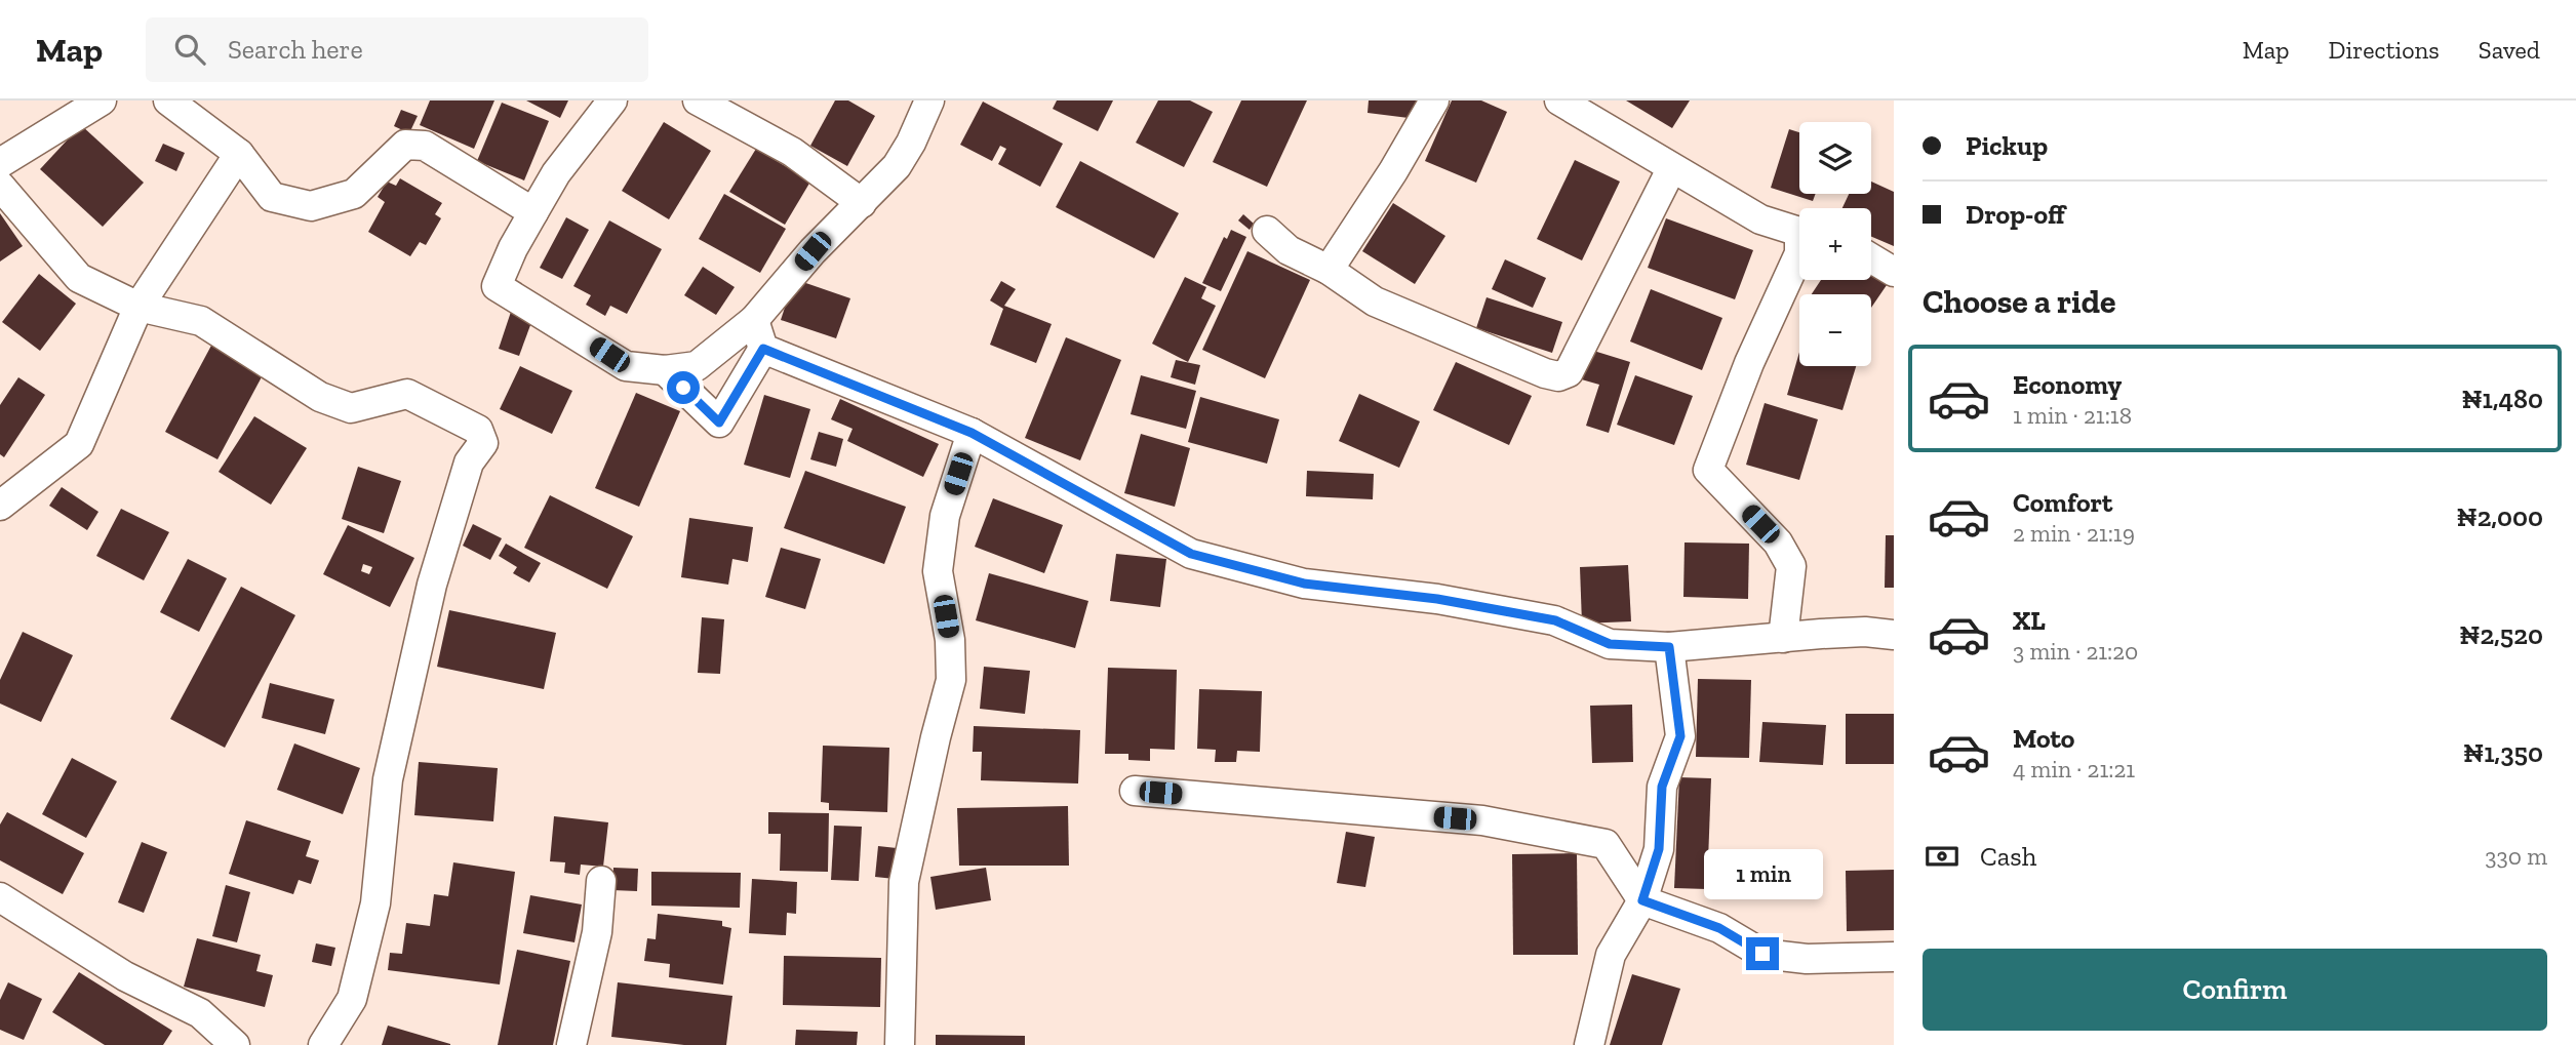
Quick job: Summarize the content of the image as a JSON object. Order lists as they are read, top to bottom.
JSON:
{
  "page": {
    "header": "Map",
    "search": "Search here",
    "nav": ["Map", "Directions", "Saved"],
    "banner": ["Pickup", "Drop-off"],
    "map_buttons": ["+", "−"],
    "heading": "Choose a ride",
    "list": [
      {
        "name": "Economy",
        "note": "1 min · 21:18",
        "value": "₦1,480"
      },
      {
        "name": "Comfort",
        "note": "2 min · 21:19",
        "value": "₦2,000"
      },
      {
        "name": "XL",
        "note": "3 min · 21:20",
        "value": "₦2,520"
      },
      {
        "name": "Moto",
        "note": "4 min · 21:21",
        "value": "₦1,350"
      }
    ],
    "pay": ["Cash", "330 m"],
    "bubble": "1 min",
    "buttons": "Confirm"
  }
}
